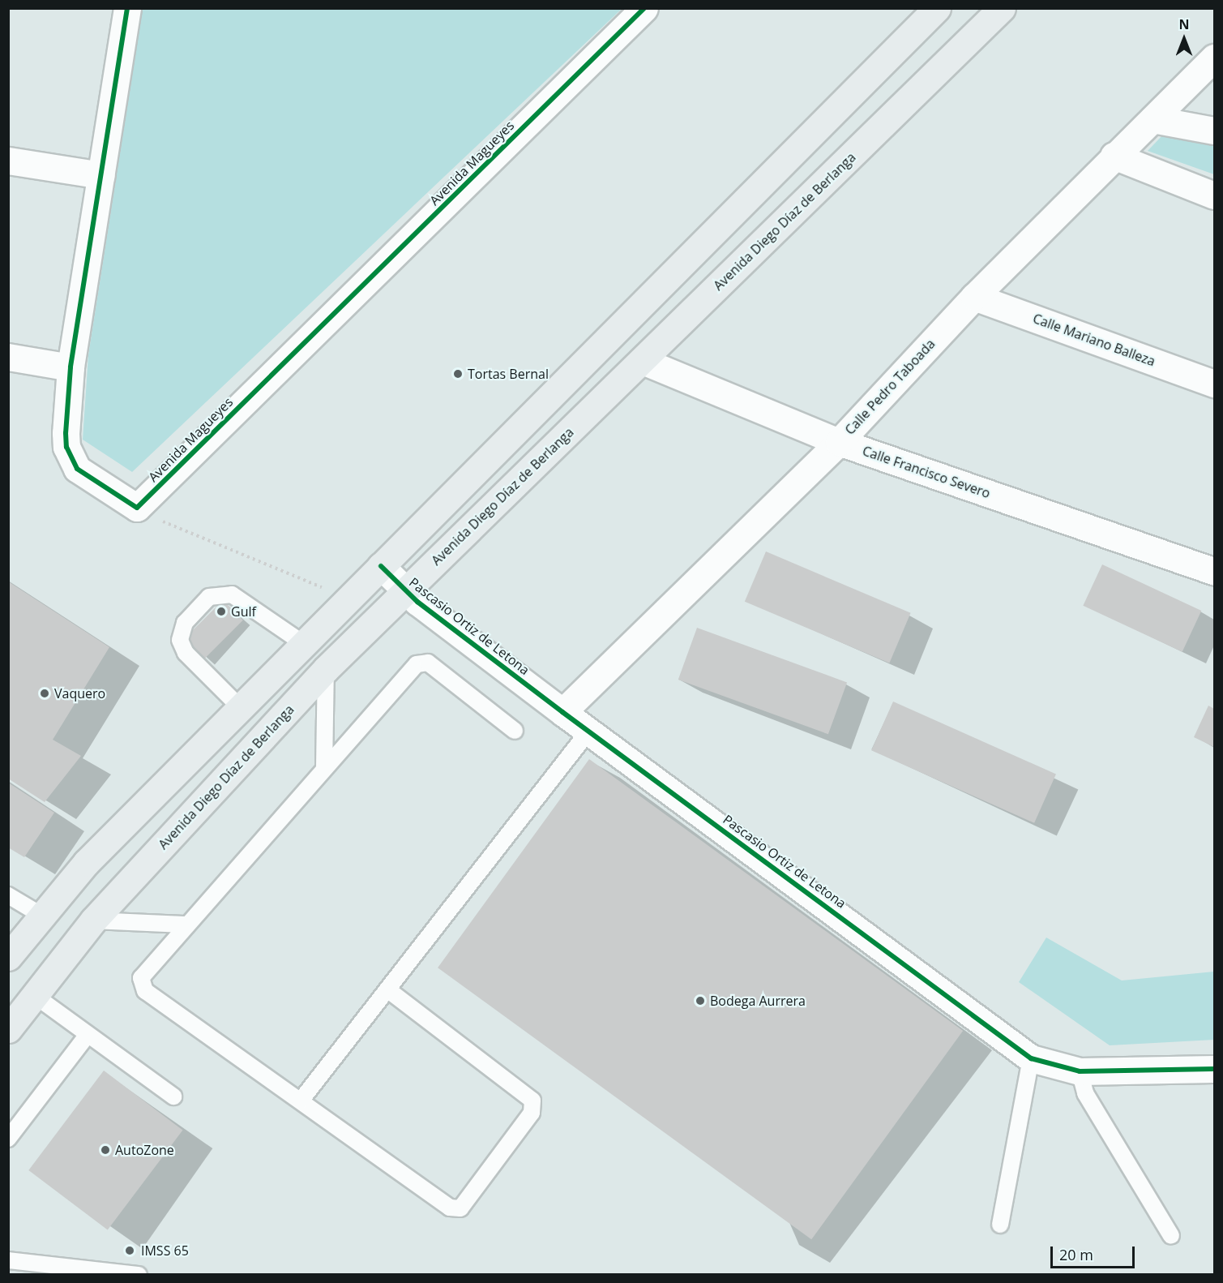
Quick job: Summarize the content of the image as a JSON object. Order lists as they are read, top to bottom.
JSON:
{
  "streets": {
    "main road": ["Avenida Diego Díaz de Berlanga"],
    "street": [
      "Avenida Magueyes",
      "Calle Mariano Balleza",
      "Calle Pedro Taboada",
      "Calle Francisco Severo",
      "Pascasio Ortiz de Letona"
    ]
  },
  "crossings": [
    ["Avenida Diego Díaz de Berlanga", "Calle Francisco Severo"],
    ["Avenida Diego Díaz de Berlanga", "Pascasio Ortiz de Letona"],
    ["Calle Mariano Balleza", "Calle Pedro Taboada"],
    ["Calle Pedro Taboada", "Calle Francisco Severo"],
    ["Calle Pedro Taboada", "Pascasio Ortiz de Letona"]
  ],
  "places": [
    "Tortas Bernal",
    "Gulf",
    "Vaquero",
    "Bodega Aurrera",
    "AutoZone",
    "IMSS 65"
  ],
  "scale_bar": "20 m",
  "north": "top"
}
